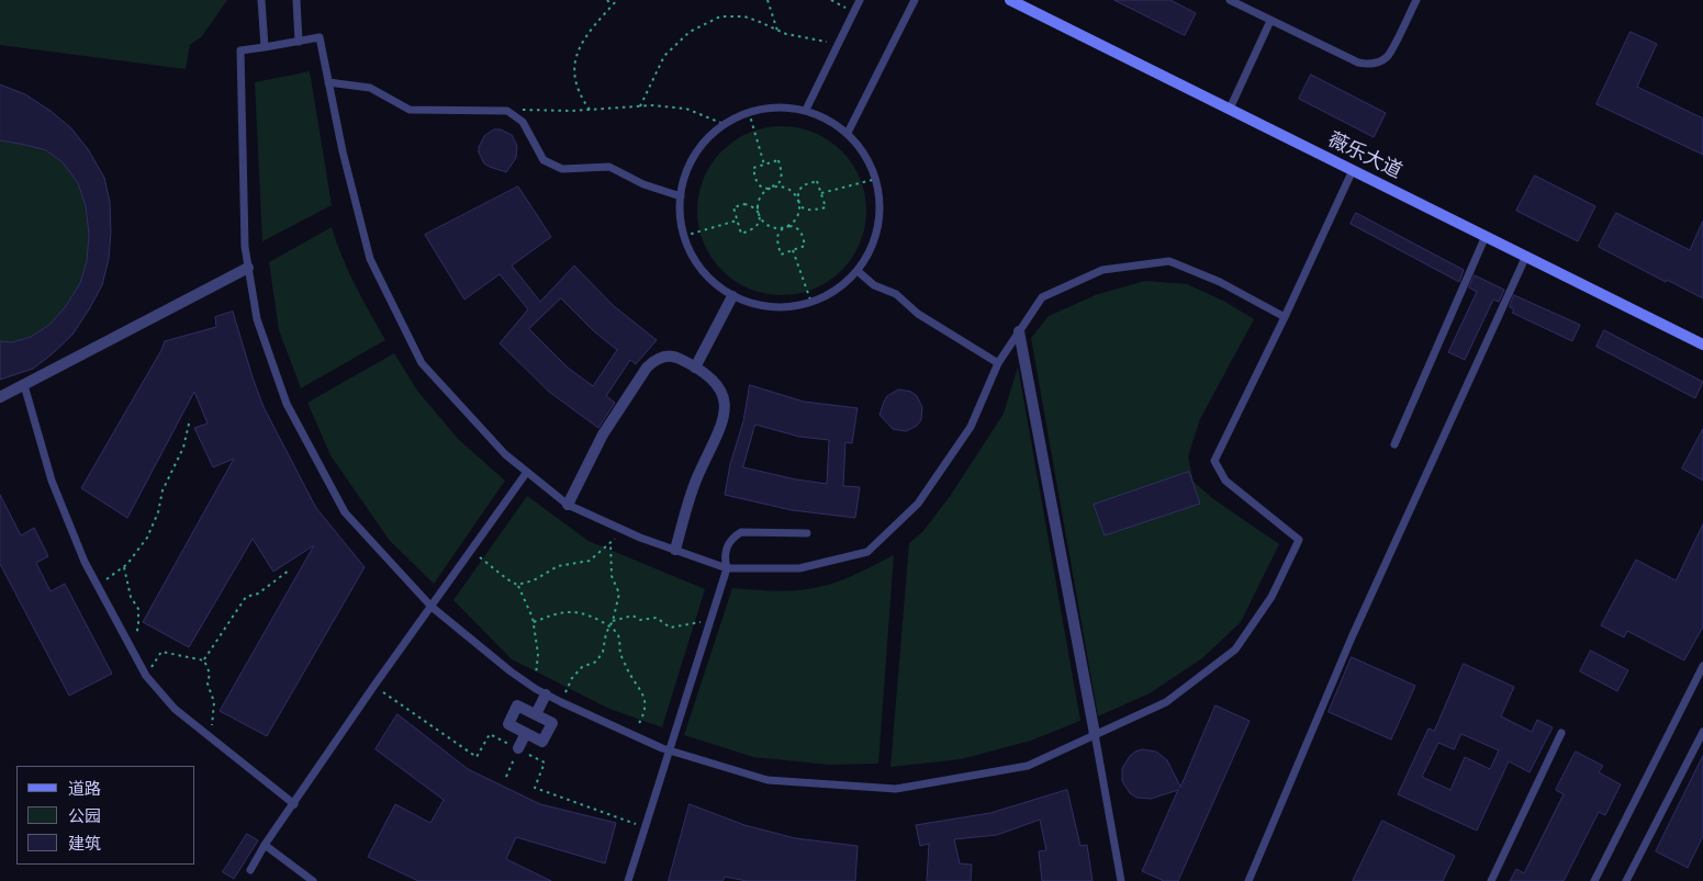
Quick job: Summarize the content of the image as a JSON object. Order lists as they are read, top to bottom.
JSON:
{
  "streets": {
    "main road": ["薇乐大道"]
  },
  "legend": ["道路", "公园", "建筑"]
}
